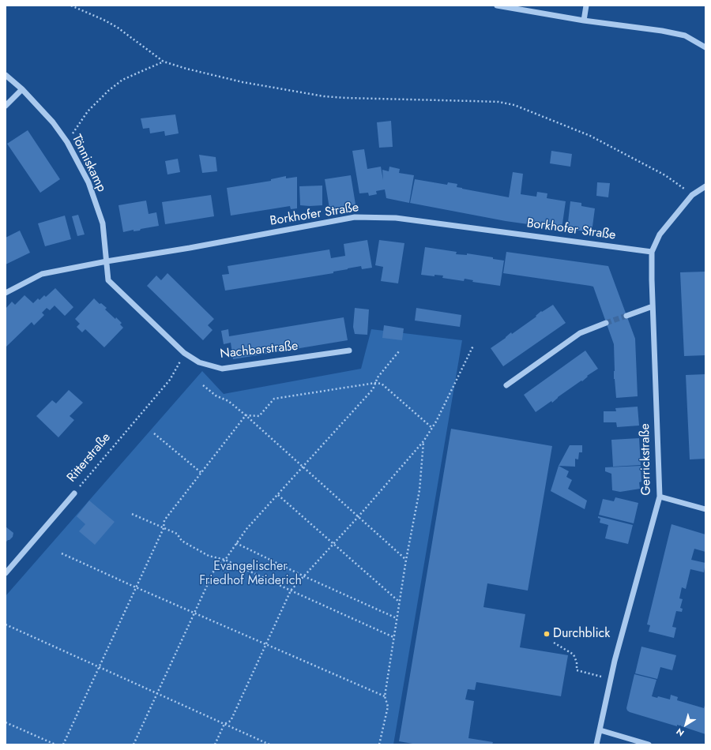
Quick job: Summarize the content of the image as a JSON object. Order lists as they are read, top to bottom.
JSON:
{
  "streets": {
    "street": [
      "Tönniskamp",
      "Borkhofer Straße",
      "Nachbarstraße",
      "Ritterstraße",
      "Gerrickstraße"
    ]
  },
  "crossings": [
    ["Tönniskamp", "Borkhofer Straße"],
    ["Tönniskamp", "Nachbarstraße"],
    ["Borkhofer Straße", "Nachbarstraße"],
    ["Borkhofer Straße", "Gerrickstraße"],
    ["Nachbarstraße", "Ritterstraße"]
  ],
  "parks": ["Evangelischer Friedhof Meiderich"],
  "places": ["Durchblick"],
  "north": "bottom left"
}
